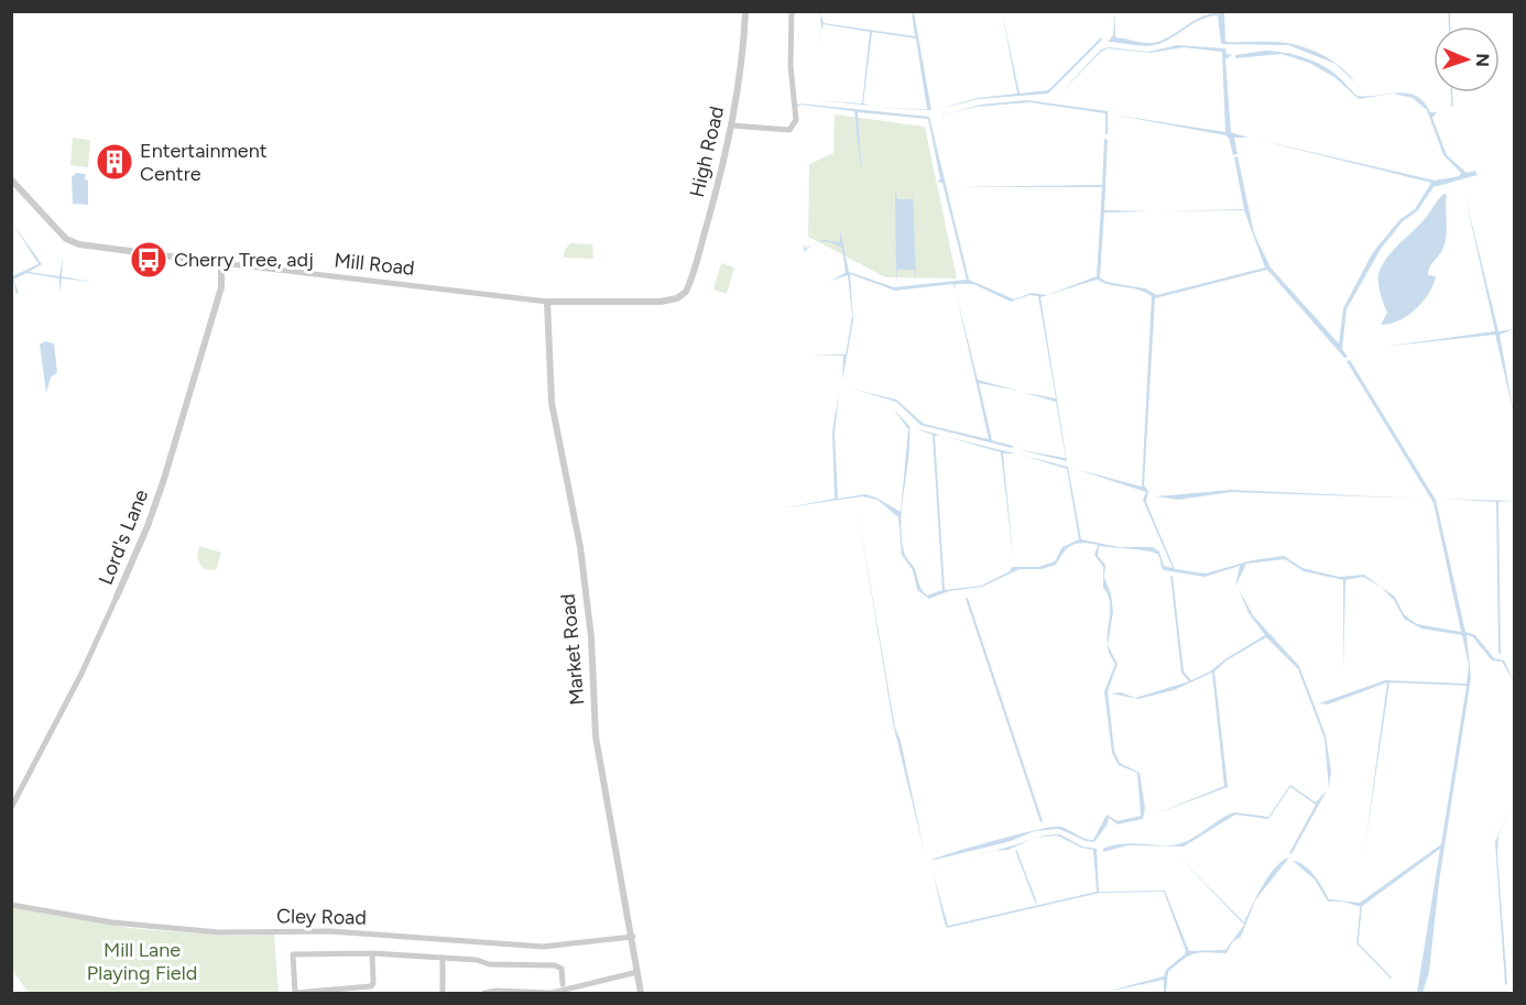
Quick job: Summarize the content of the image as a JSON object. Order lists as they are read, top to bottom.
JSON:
{
  "streets": {
    "street": [
      "High Road",
      "Mill Road",
      "Lord's Lane",
      "Market Road",
      "Cley Road"
    ]
  },
  "crossings": [
    ["High Road", "Mill Road"],
    ["Mill Road", "Lord's Lane"],
    ["Mill Road", "Market Road"],
    ["Market Road", "Cley Road"]
  ],
  "parks": ["Mill Lane Playing Field"],
  "places": {
    "building": ["Entertainment Centre"],
    "bus stop": ["Cherry Tree, adj"]
  },
  "north": "right"
}
